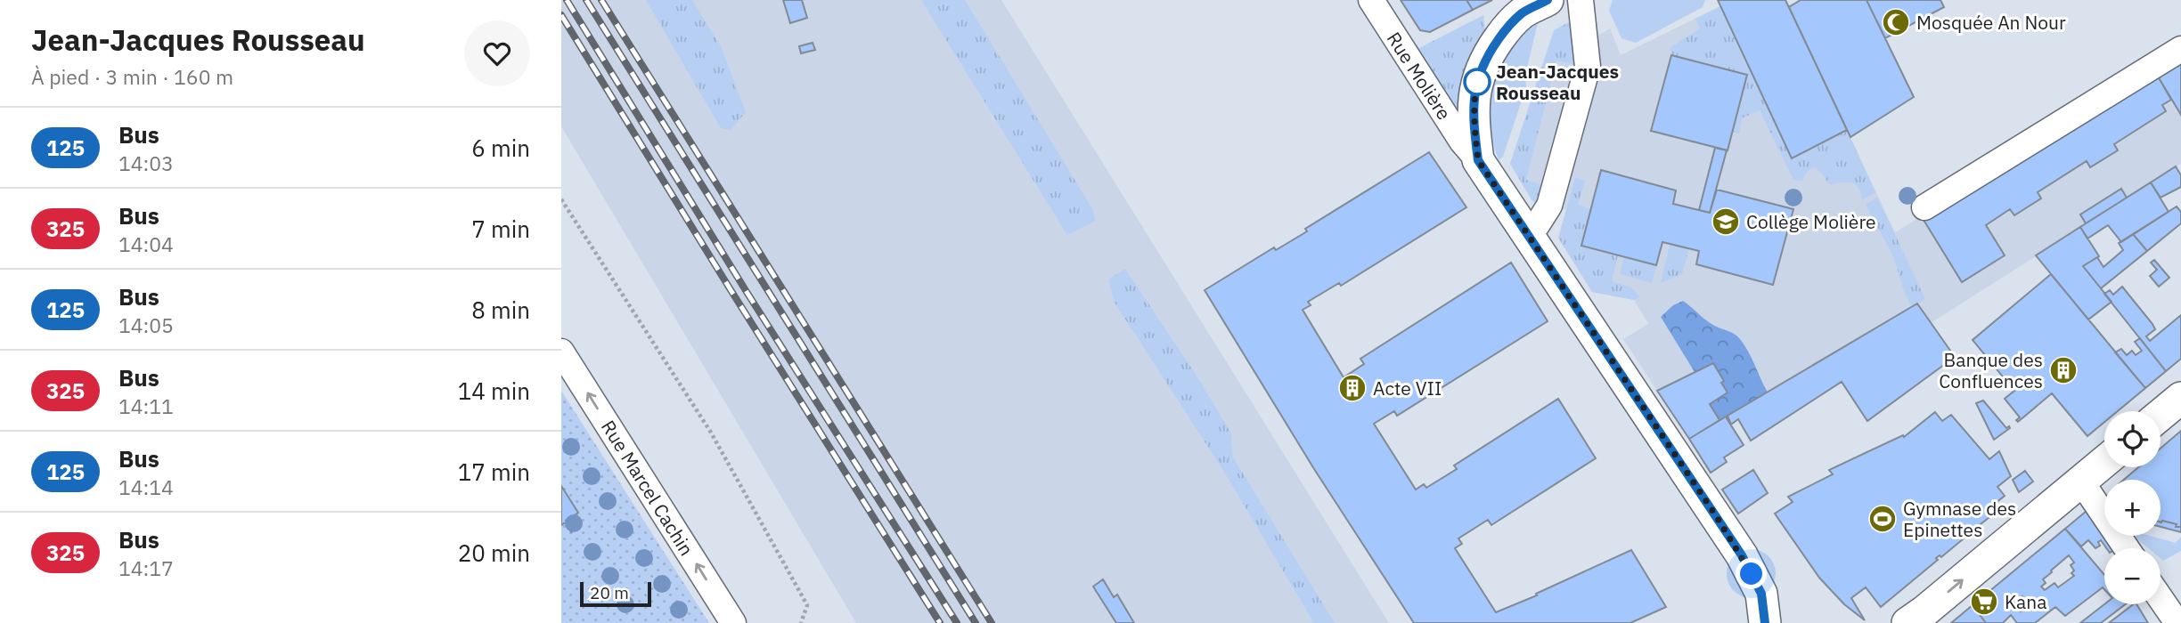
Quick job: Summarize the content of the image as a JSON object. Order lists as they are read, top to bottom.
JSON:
{
  "streets": {
    "main road": ["Rue Molière"],
    "street": ["Rue Marcel Cachin"]
  },
  "one_way": ["Rue Marcel Cachin"],
  "places": {
    "mosque": ["Mosquée An Nour"],
    "other": ["Jean-Jacques Rousseau"],
    "school or university": ["Collège Molière"],
    "building": ["Banque des Confluences", "Acte VII"],
    "sports": ["Gymnase des Epinettes"],
    "supermarket": ["Kana"]
  },
  "lines": ["bus line 125"],
  "scale_bar": "20 m",
  "page": {
    "heading": ["Jean-Jacques Rousseau", "À pied · 3 min · 160 m"],
    "list": [
      {
        "mark": "125",
        "name": "Bus",
        "note": "14:03",
        "value": "6 min"
      },
      {
        "mark": "325",
        "name": "Bus",
        "note": "14:04",
        "value": "7 min"
      },
      {
        "mark": "125",
        "name": "Bus",
        "note": "14:05",
        "value": "8 min"
      },
      {
        "mark": "325",
        "name": "Bus",
        "note": "14:11",
        "value": "14 min"
      },
      {
        "mark": "125",
        "name": "Bus",
        "note": "14:14",
        "value": "17 min"
      },
      {
        "mark": "325",
        "name": "Bus",
        "note": "14:17",
        "value": "20 min"
      }
    ],
    "map_buttons": ["+", "−"],
    "scale": "20 m"
  }
}
